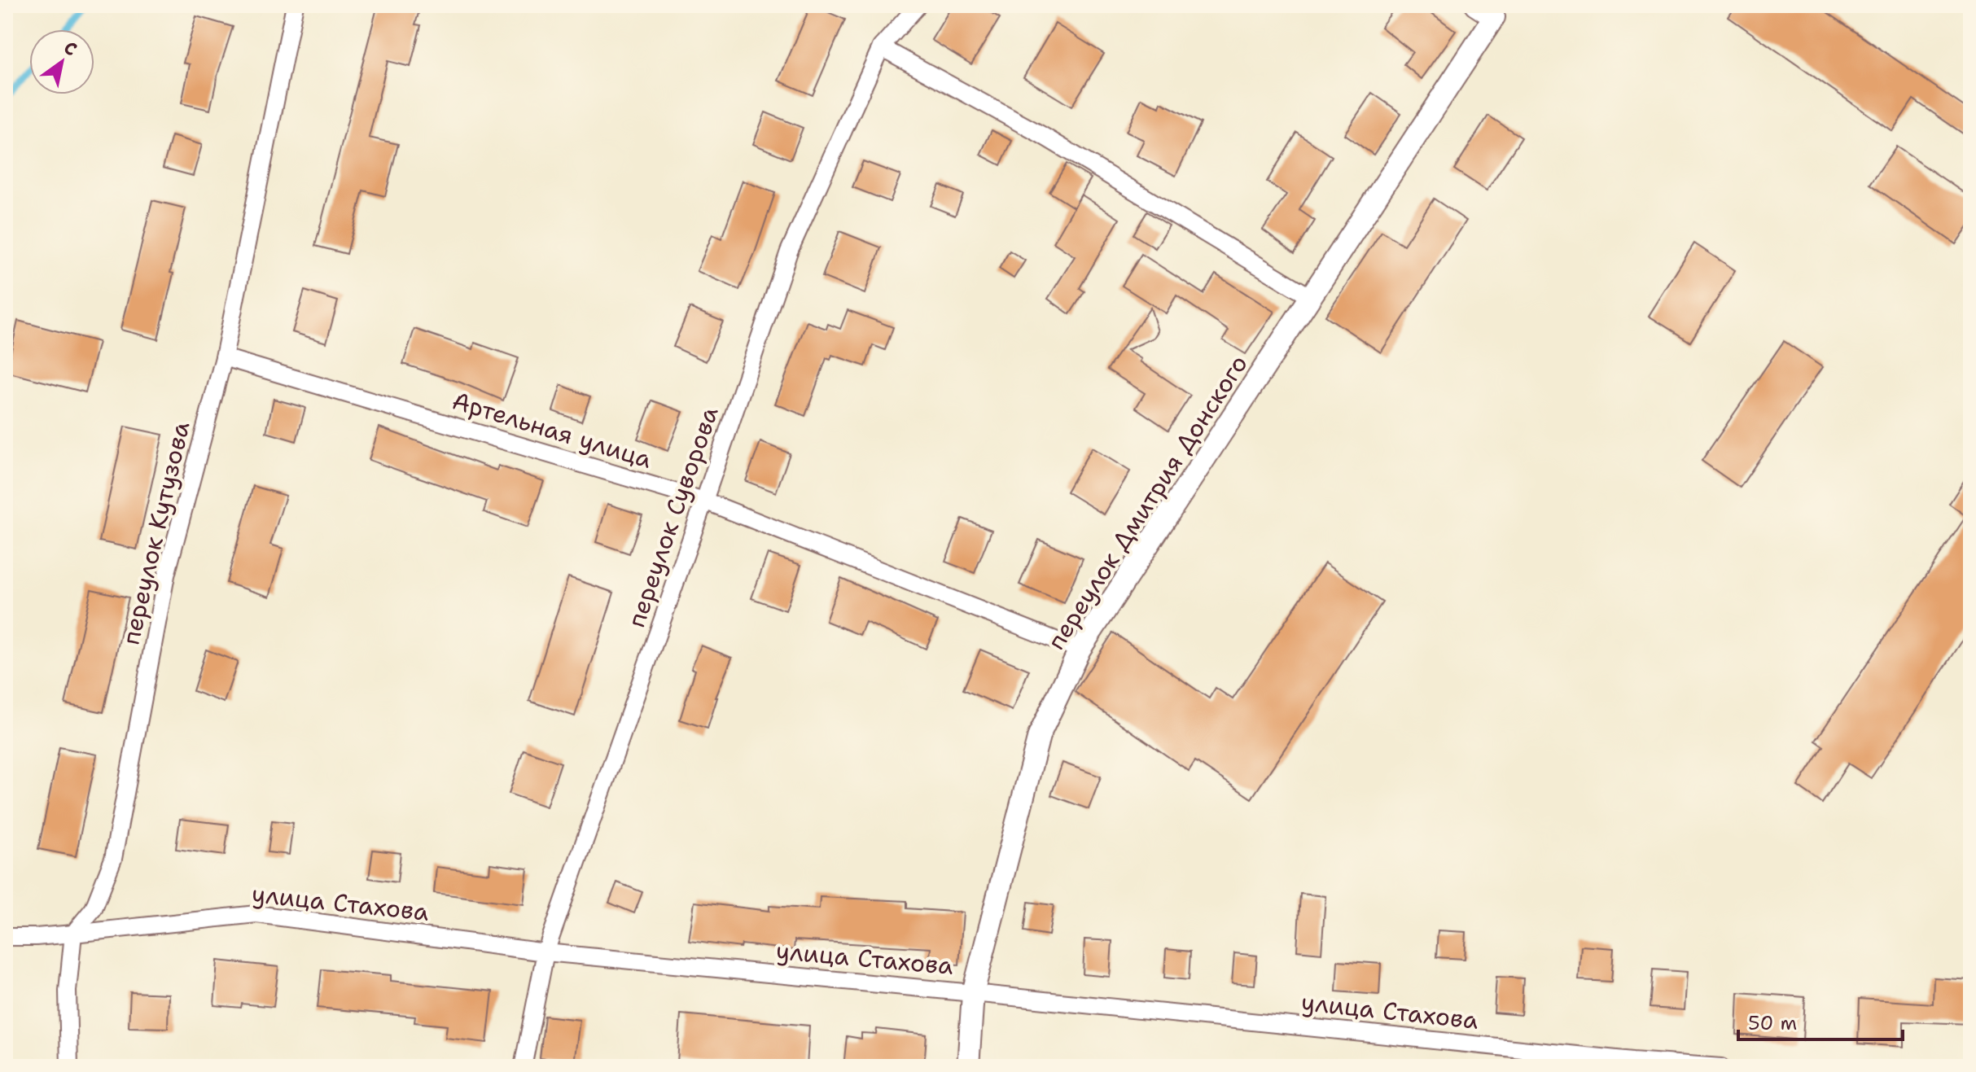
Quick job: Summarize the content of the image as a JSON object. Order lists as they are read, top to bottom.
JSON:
{
  "streets": {
    "street": [
      "Артельная улица",
      "переулок Дмитрия Донского",
      "переулок Суворова",
      "переулок Кутузова",
      "улица Стахова"
    ]
  },
  "crossings": [
    ["Артельная улица", "переулок Дмитрия Донского"],
    ["Артельная улица", "переулок Суворова"],
    ["Артельная улица", "переулок Кутузова"],
    ["переулок Дмитрия Донского", "улица Стахова"],
    ["переулок Суворова", "улица Стахова"],
    ["переулок Кутузова", "улица Стахова"]
  ],
  "scale_bar": "50 m",
  "north": "top right"
}
